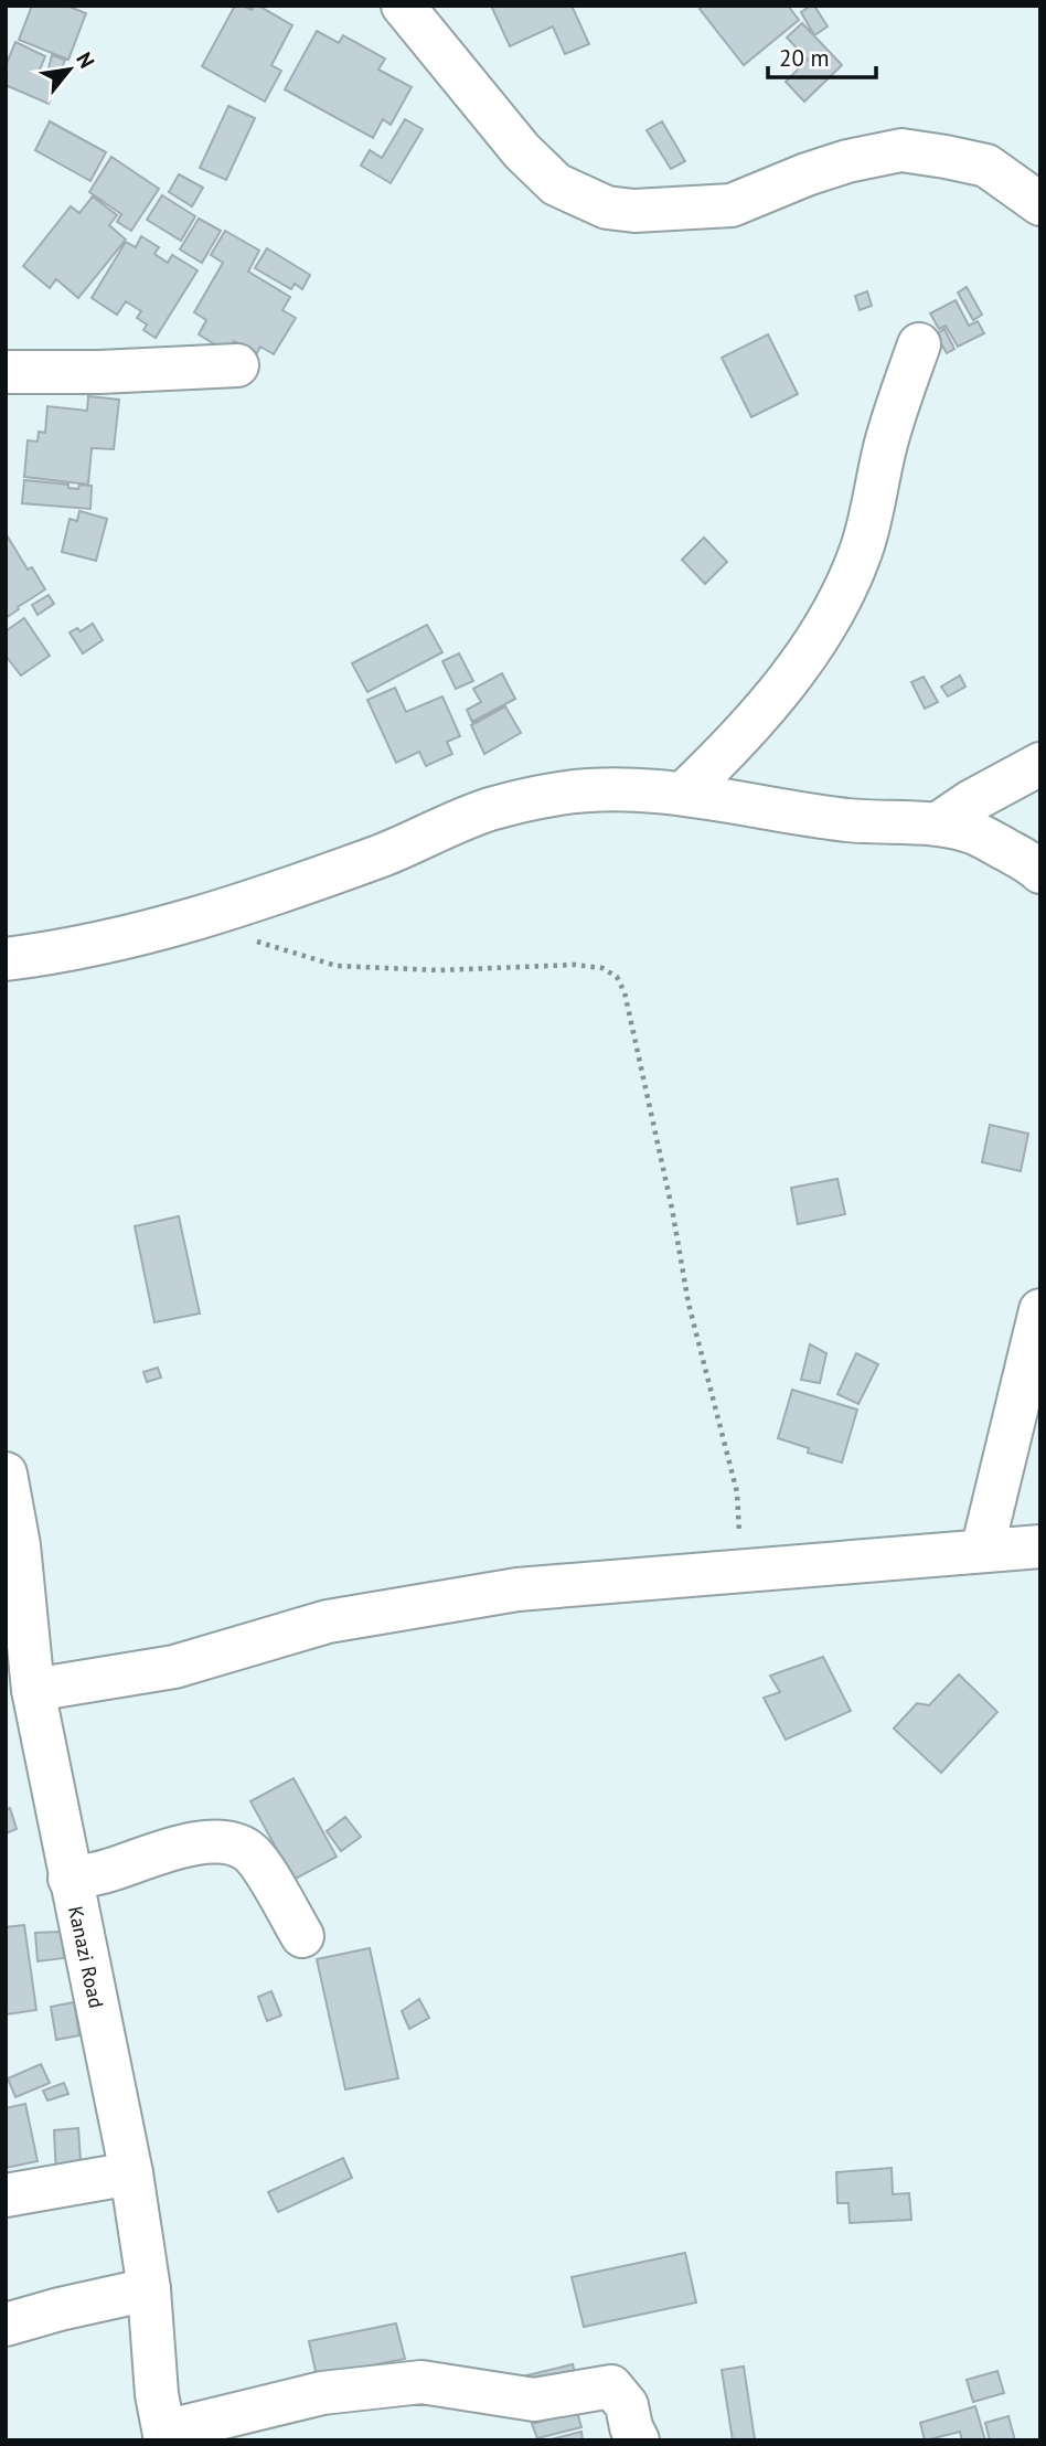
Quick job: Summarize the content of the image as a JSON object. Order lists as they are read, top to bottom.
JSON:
{
  "streets": {
    "street": ["Kanazi Road"]
  },
  "scale_bar": "20 m",
  "north": "top right"
}
